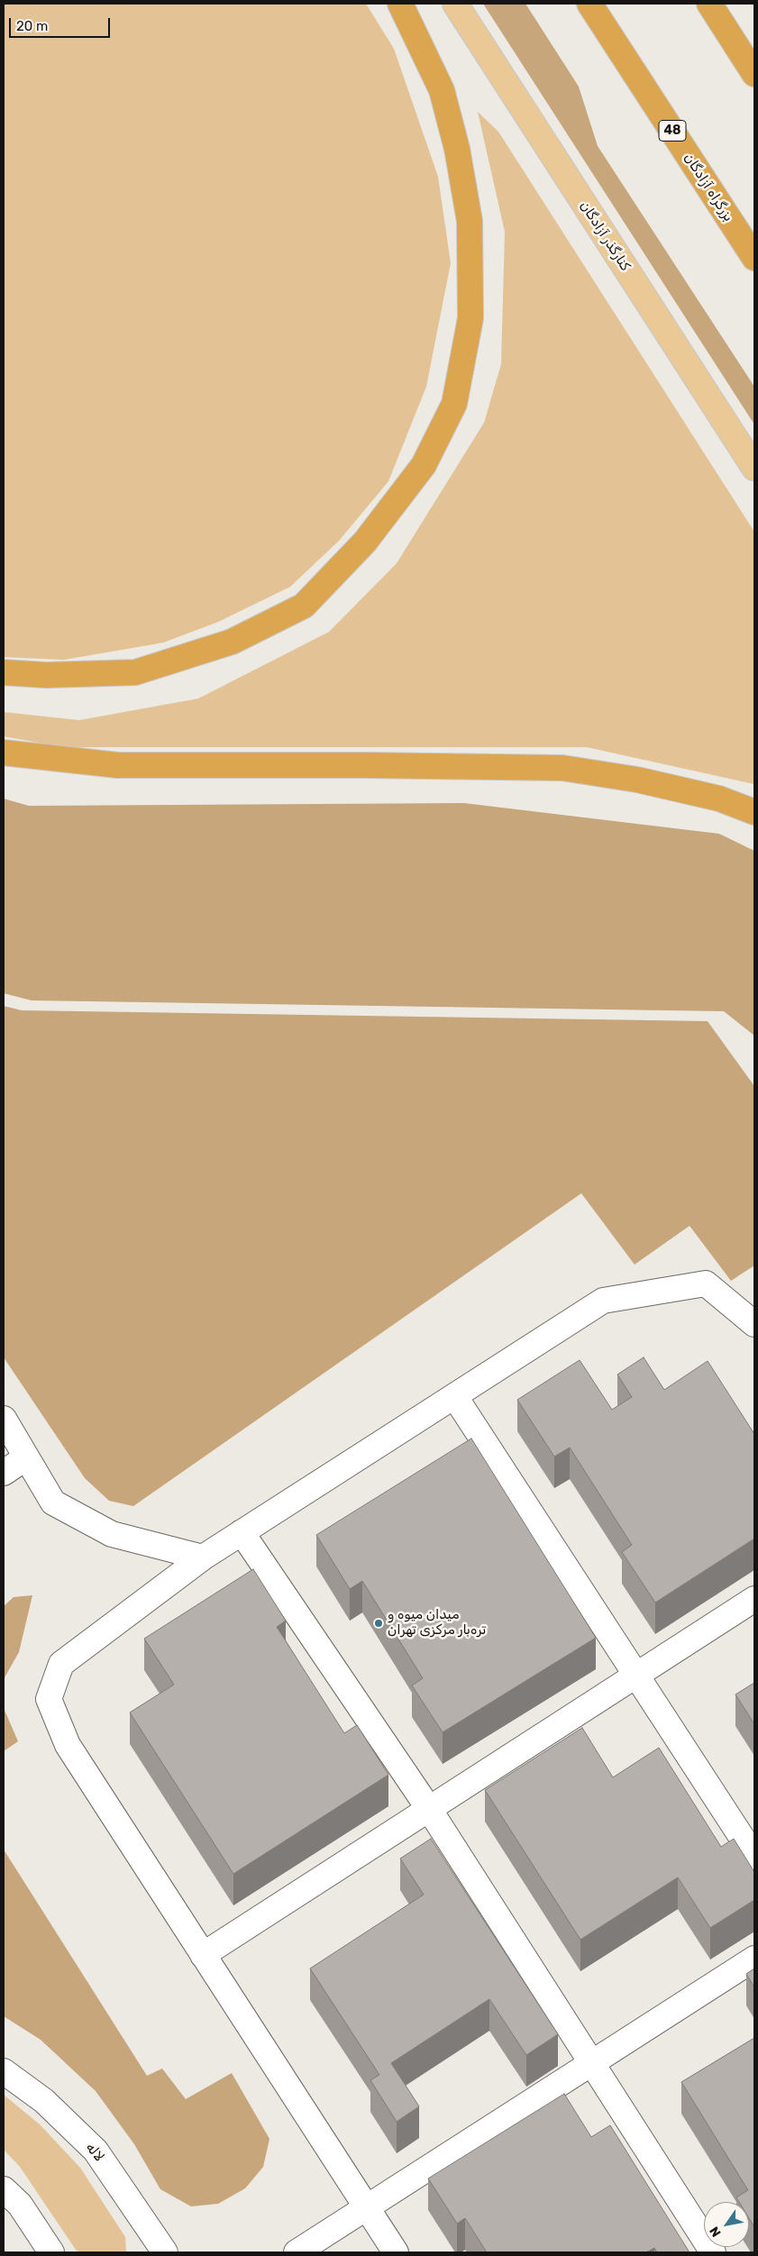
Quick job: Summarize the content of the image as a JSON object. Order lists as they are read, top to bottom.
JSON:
{
  "streets": {
    "highway": ["48", "بزرگراه آزادگان"],
    "main road": ["کنارگذر آزادگان"],
    "street": ["لاله"]
  },
  "places": ["میدان میوه و تره‌بار مرکزی تهران"],
  "scale_bar": "20 m",
  "north": "bottom left"
}
